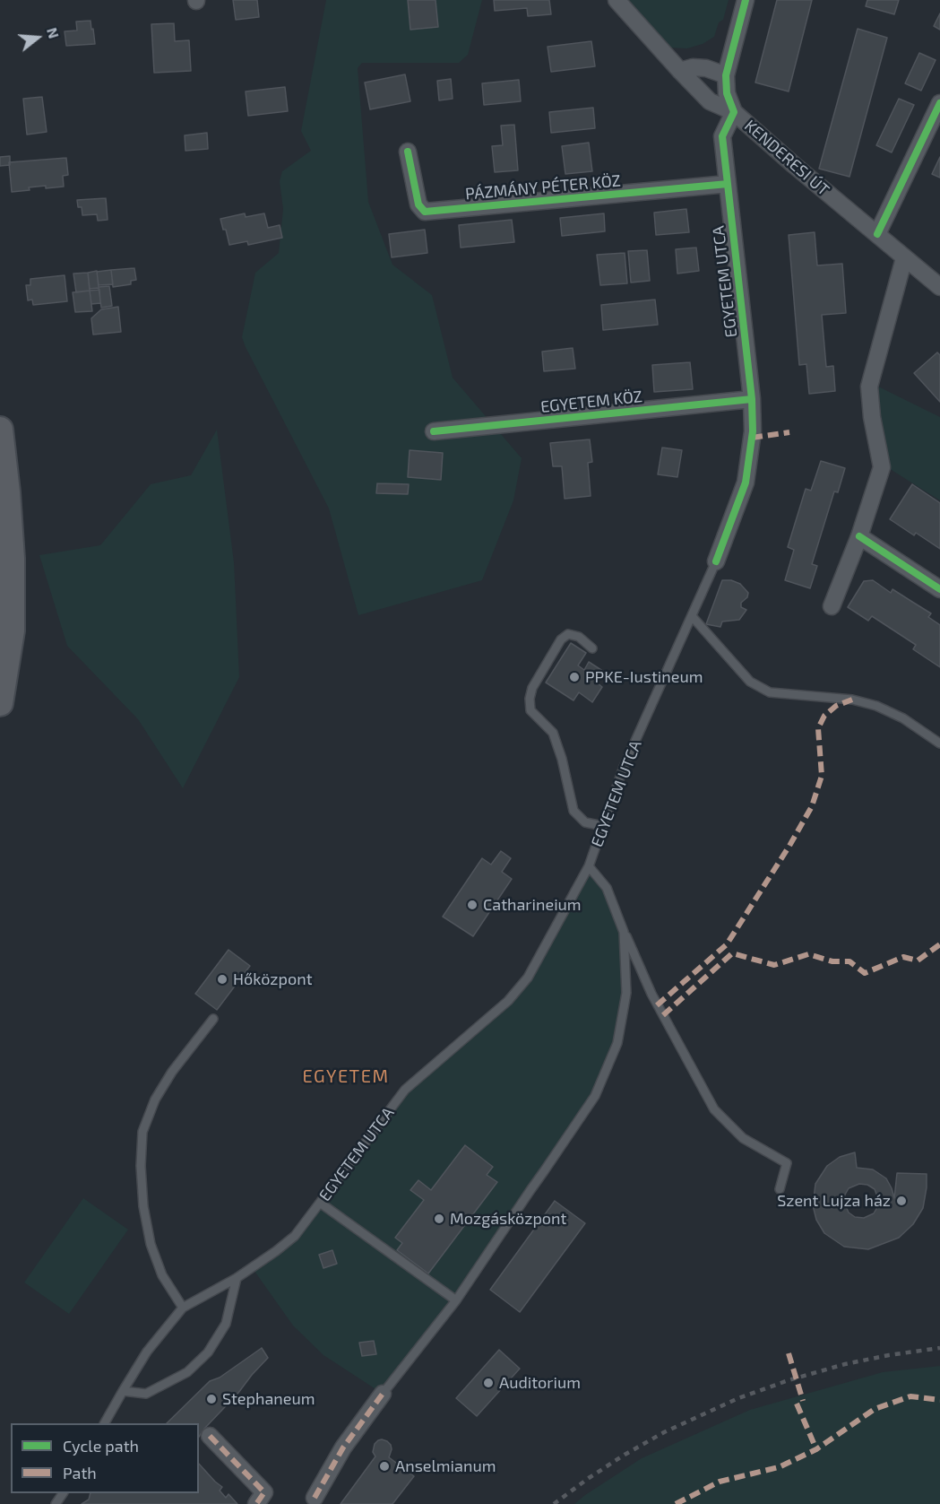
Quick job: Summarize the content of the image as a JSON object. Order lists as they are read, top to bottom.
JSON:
{
  "streets": {
    "street": [
      "KENDERESI ÚT",
      "PÁZMÁNY PÉTER KÖZ",
      "EGYETEM UTCA",
      "EGYETEM KÖZ"
    ]
  },
  "crossings": [
    ["KENDERESI ÚT", "EGYETEM UTCA"],
    ["PÁZMÁNY PÉTER KÖZ", "EGYETEM UTCA"],
    ["EGYETEM UTCA", "EGYETEM KÖZ"]
  ],
  "districts": ["EGYETEM"],
  "places": [
    "PPKE-Iustineum",
    "Catharineium",
    "Hőközpont",
    "Szent Lujza ház",
    "Mozgásközpont",
    "Auditorium",
    "Stephaneum",
    "Anselmianum"
  ],
  "legend": ["Cycle path", "Path"],
  "north": "right"
}
